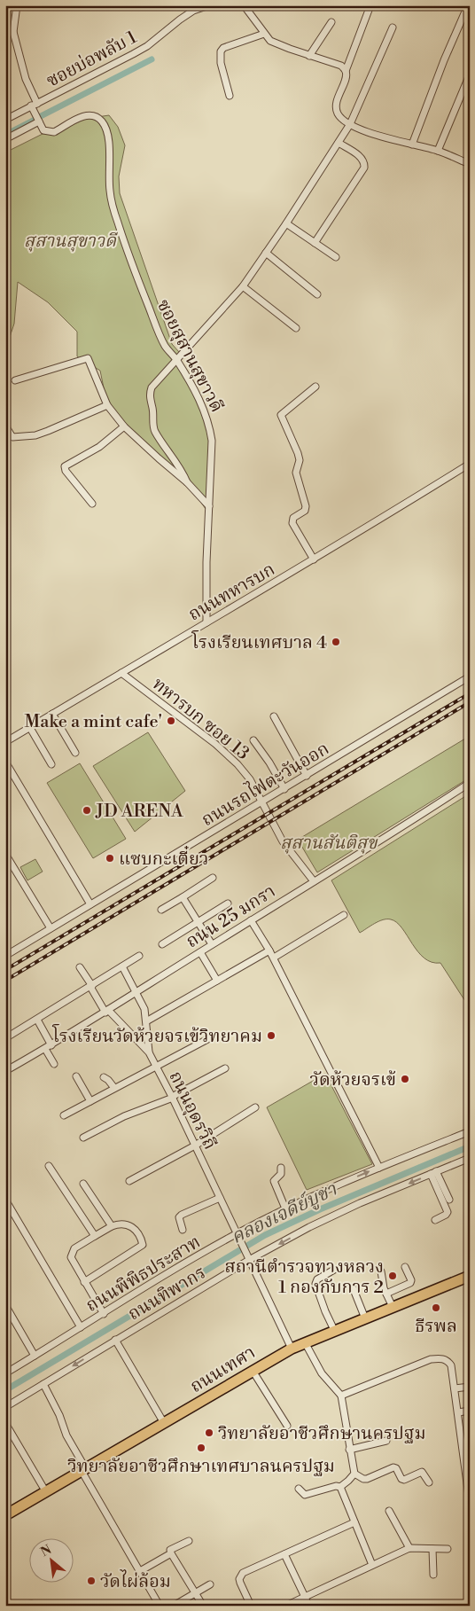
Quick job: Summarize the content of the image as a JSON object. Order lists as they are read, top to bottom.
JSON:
{
  "streets": {
    "main road": ["ถนนเทศา"],
    "street": [
      "ซอยบ่อพลับ 1",
      "ซอยสุสานสุขาวดี",
      "ถนนทหารบก",
      "ทหารบก ซอย 13",
      "ถนนรถไฟตะวันออก",
      "ถนน 25 มกรา",
      "ถนนอุดรวิถี",
      "ถนนพิพิธประสาท",
      "ถนนทิพากร"
    ]
  },
  "crossings": [
    ["ซอยบ่อพลับ 1", "ซอยสุสานสุขาวดี"],
    ["ซอยสุสานสุขาวดี", "ถนนทหารบก"],
    ["ถนนทหารบก", "ทหารบก ซอย 13"],
    ["ทหารบก ซอย 13", "ถนนรถไฟตะวันออก"],
    ["ทหารบก ซอย 13", "ถนน 25 มกรา"],
    ["ถนน 25 มกรา", "ถนนอุดรวิถี"],
    ["ถนนอุดรวิถี", "ถนนพิพิธประสาท"],
    ["ถนนอุดรวิถี", "ถนนทิพากร"],
    ["ถนนอุดรวิถี", "ถนนเทศา"]
  ],
  "one_way": ["ถนนทิพากร"],
  "water": ["คลองเจดีย์บูชา"],
  "parks": ["สุสานสุขาวดี", "สุสานสันติสุข"],
  "places": [
    "โรงเรียนเทศบาล 4",
    "Make a mint cafe'",
    "JD ARENA",
    "แซบกะเตี๋ยว",
    "โรงเรียนวัดห้วยจรเข้วิทยาคม",
    "วัดห้วยจรเข้",
    "สถานีตำรวจทางหลวง 1 กองกับการ 2",
    "ธีรพล",
    "วิทยาลัยอาชีวศึกษานครปฐม",
    "วิทยาลัยอาชีวศึกษาเทศบาลนครปฐม",
    "วัดไผ่ล้อม"
  ],
  "north": "top left"
}
